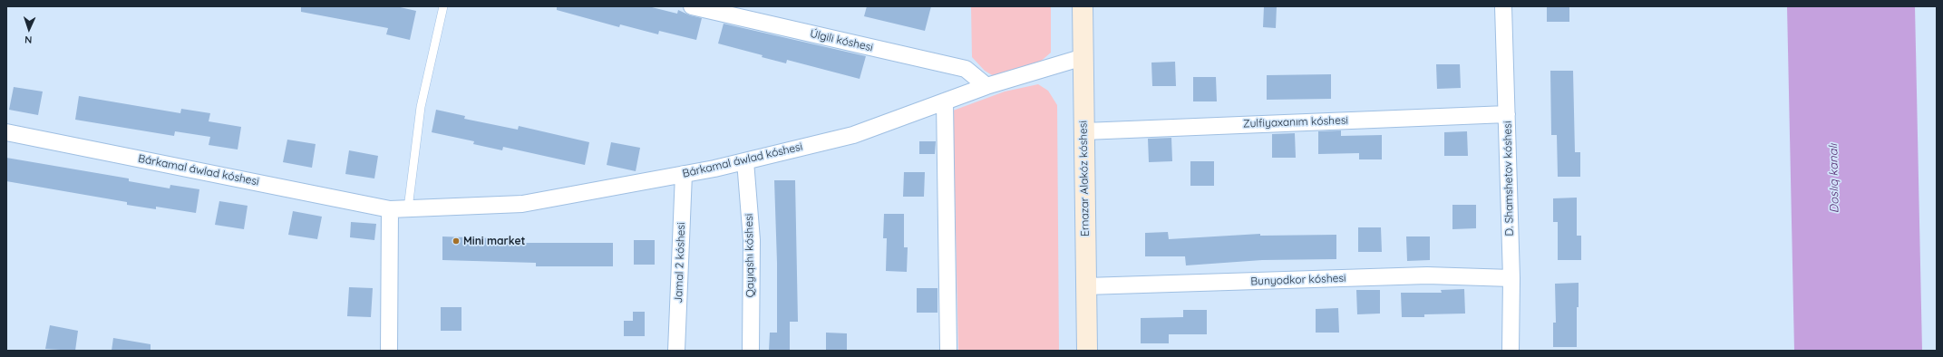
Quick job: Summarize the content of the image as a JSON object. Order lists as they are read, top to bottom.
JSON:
{
  "streets": {
    "main road": ["Ernazar Alakóz kóshesi"],
    "street": [
      "Úlgili kóshesi",
      "Zulfiyaxanım kóshesi",
      "Bárkamal áwlad kóshesi",
      "D. Shamshetov kóshesi",
      "Qayıqshı kóshesi",
      "Jamal 2 kóshesi",
      "Bunyodkor kóshesi"
    ]
  },
  "crossings": [
    ["Úlgili kóshesi", "Bárkamal áwlad kóshesi"],
    ["Zulfiyaxanım kóshesi", "Ernazar Alakóz kóshesi"],
    ["Zulfiyaxanım kóshesi", "D. Shamshetov kóshesi"],
    ["Bárkamal áwlad kóshesi", "Ernazar Alakóz kóshesi"],
    ["Bárkamal áwlad kóshesi", "Qayıqshı kóshesi"],
    ["Bárkamal áwlad kóshesi", "Jamal 2 kóshesi"],
    ["Ernazar Alakóz kóshesi", "Bunyodkor kóshesi"],
    ["D. Shamshetov kóshesi", "Bunyodkor kóshesi"]
  ],
  "water": ["Doslıq kanalı"],
  "places": ["Mini market"],
  "north": "bottom"
}
